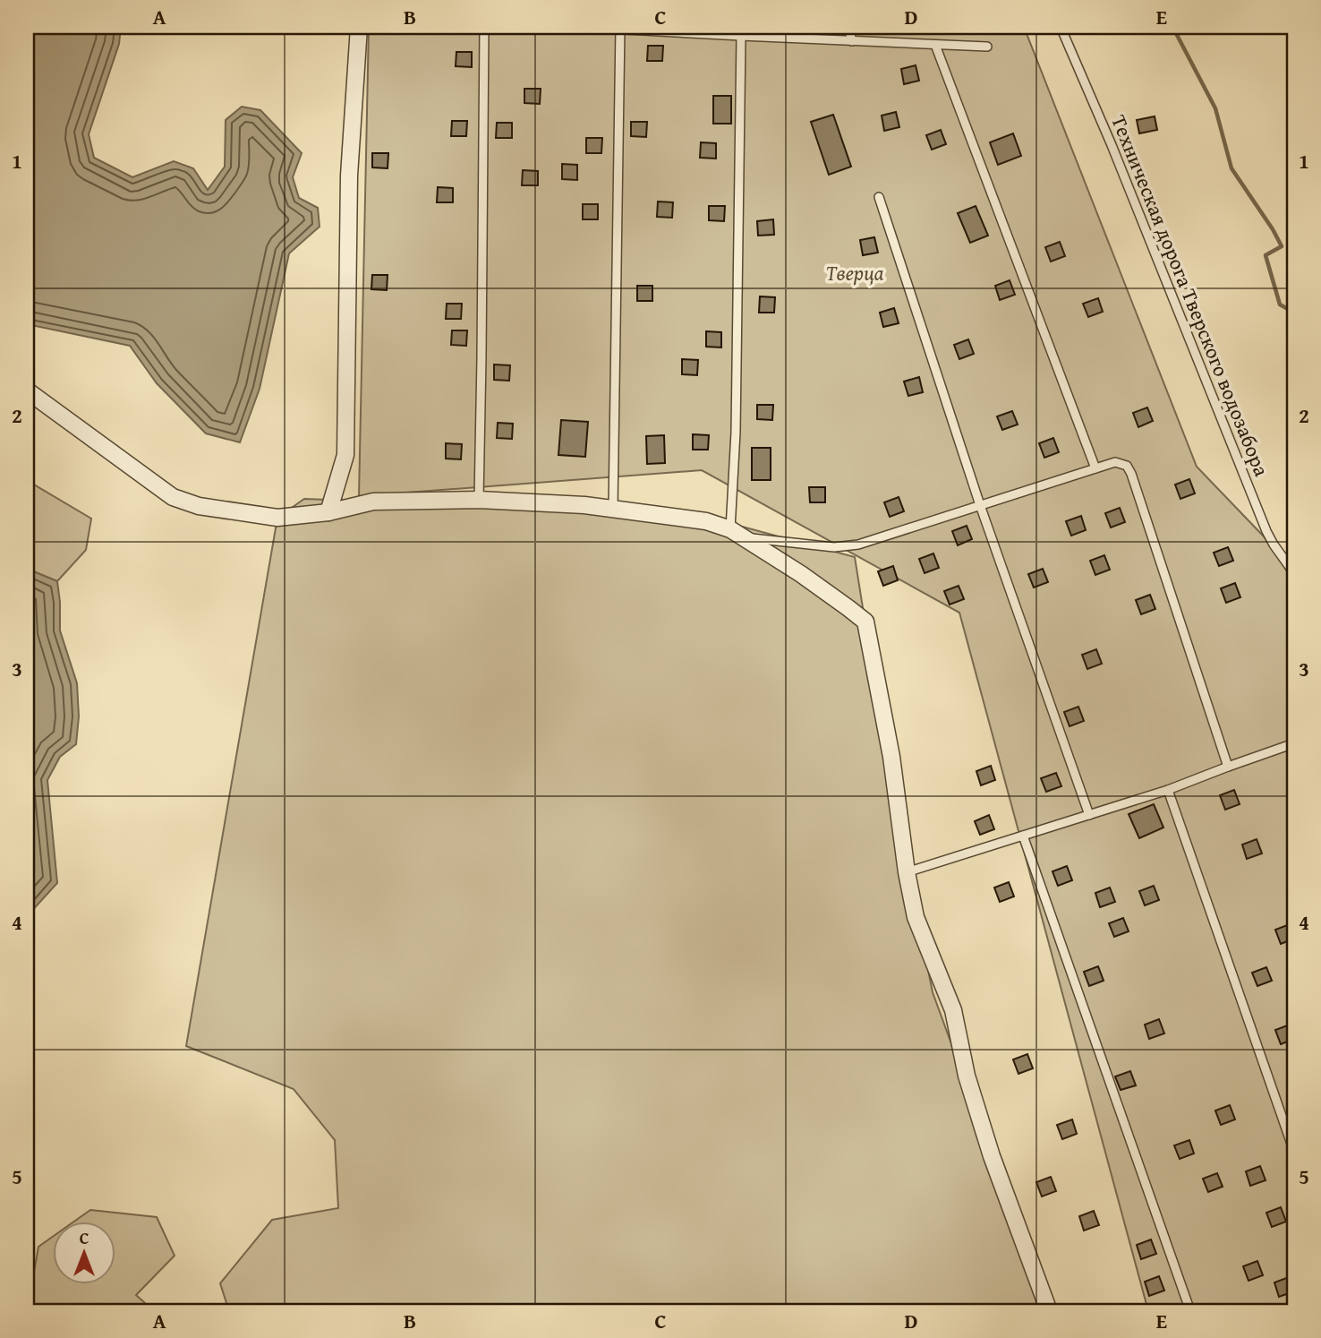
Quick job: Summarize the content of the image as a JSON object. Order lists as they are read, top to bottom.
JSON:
{
  "streets": {
    "lane": ["Техническая дорога Тверского водозабора"]
  },
  "parks": ["Тверца"],
  "north": "top",
  "grid": {
    "columns": [
      "A",
      "B",
      "C",
      "D",
      "E"
    ],
    "rows": [
      "1",
      "2",
      "3",
      "4",
      "5"
    ]
  }
}
